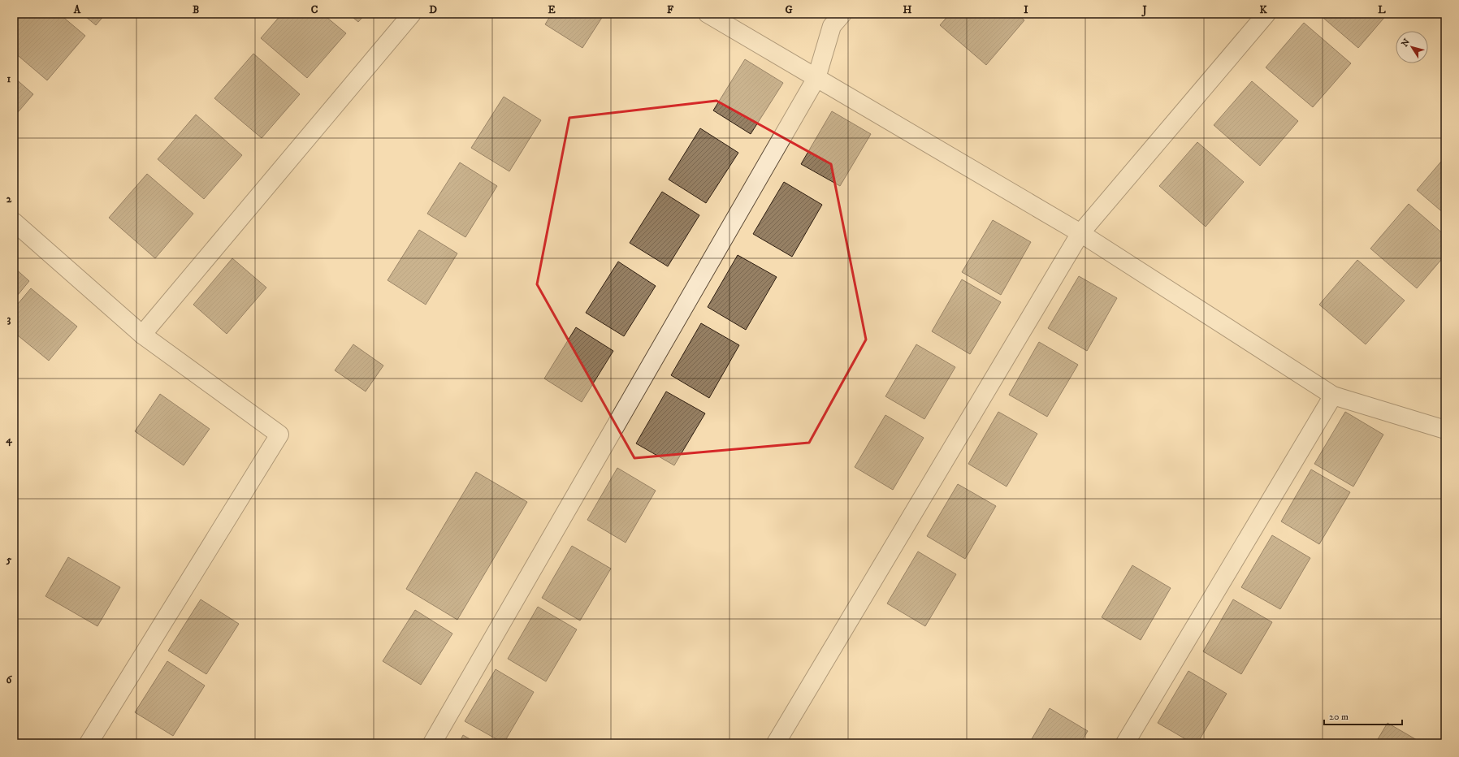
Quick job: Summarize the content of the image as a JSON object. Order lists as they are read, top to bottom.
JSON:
{
  "scale_bar": "20 m",
  "north": "top left",
  "grid": {
    "columns": [
      "A",
      "B",
      "C",
      "D",
      "E",
      "F",
      "G",
      "H",
      "I",
      "J",
      "K",
      "L"
    ],
    "rows": [
      "1",
      "2",
      "3",
      "4",
      "5",
      "6"
    ]
  }
}
